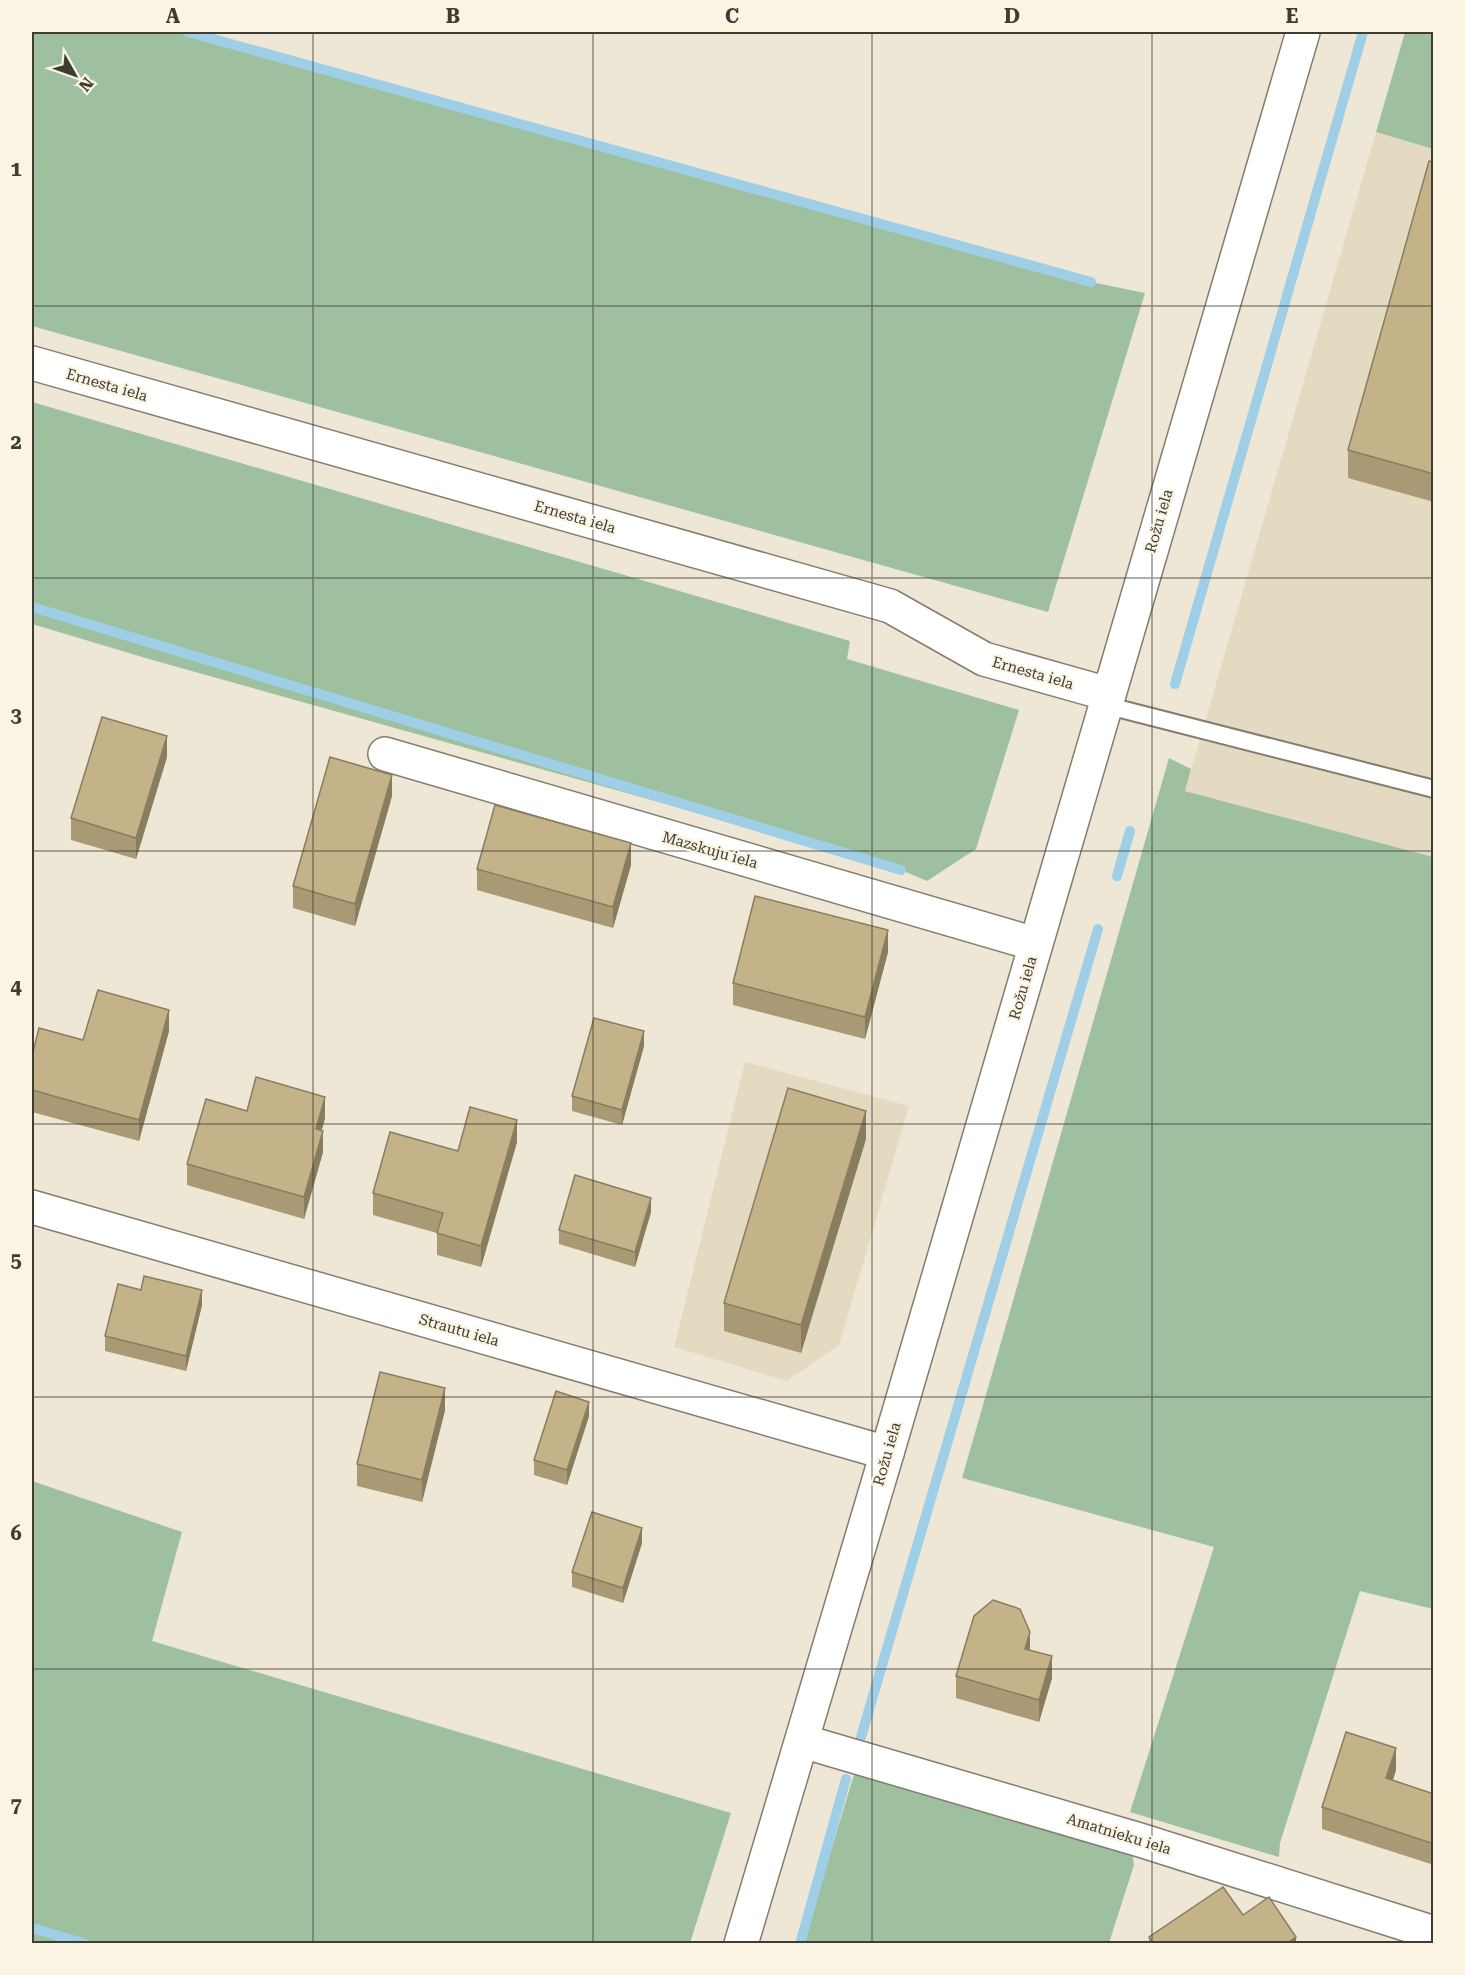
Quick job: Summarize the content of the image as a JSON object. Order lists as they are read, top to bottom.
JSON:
{
  "streets": {
    "street": [
      "Ernesta iela",
      "Rožu iela",
      "Mazskuju iela",
      "Strautu iela",
      "Amatnieku iela"
    ]
  },
  "crossings": [
    ["Ernesta iela", "Rožu iela"],
    ["Rožu iela", "Mazskuju iela"],
    ["Rožu iela", "Strautu iela"],
    ["Rožu iela", "Amatnieku iela"]
  ],
  "north": "bottom right",
  "grid": {
    "columns": [
      "A",
      "B",
      "C",
      "D",
      "E"
    ],
    "rows": [
      "1",
      "2",
      "3",
      "4",
      "5",
      "6",
      "7"
    ]
  }
}
